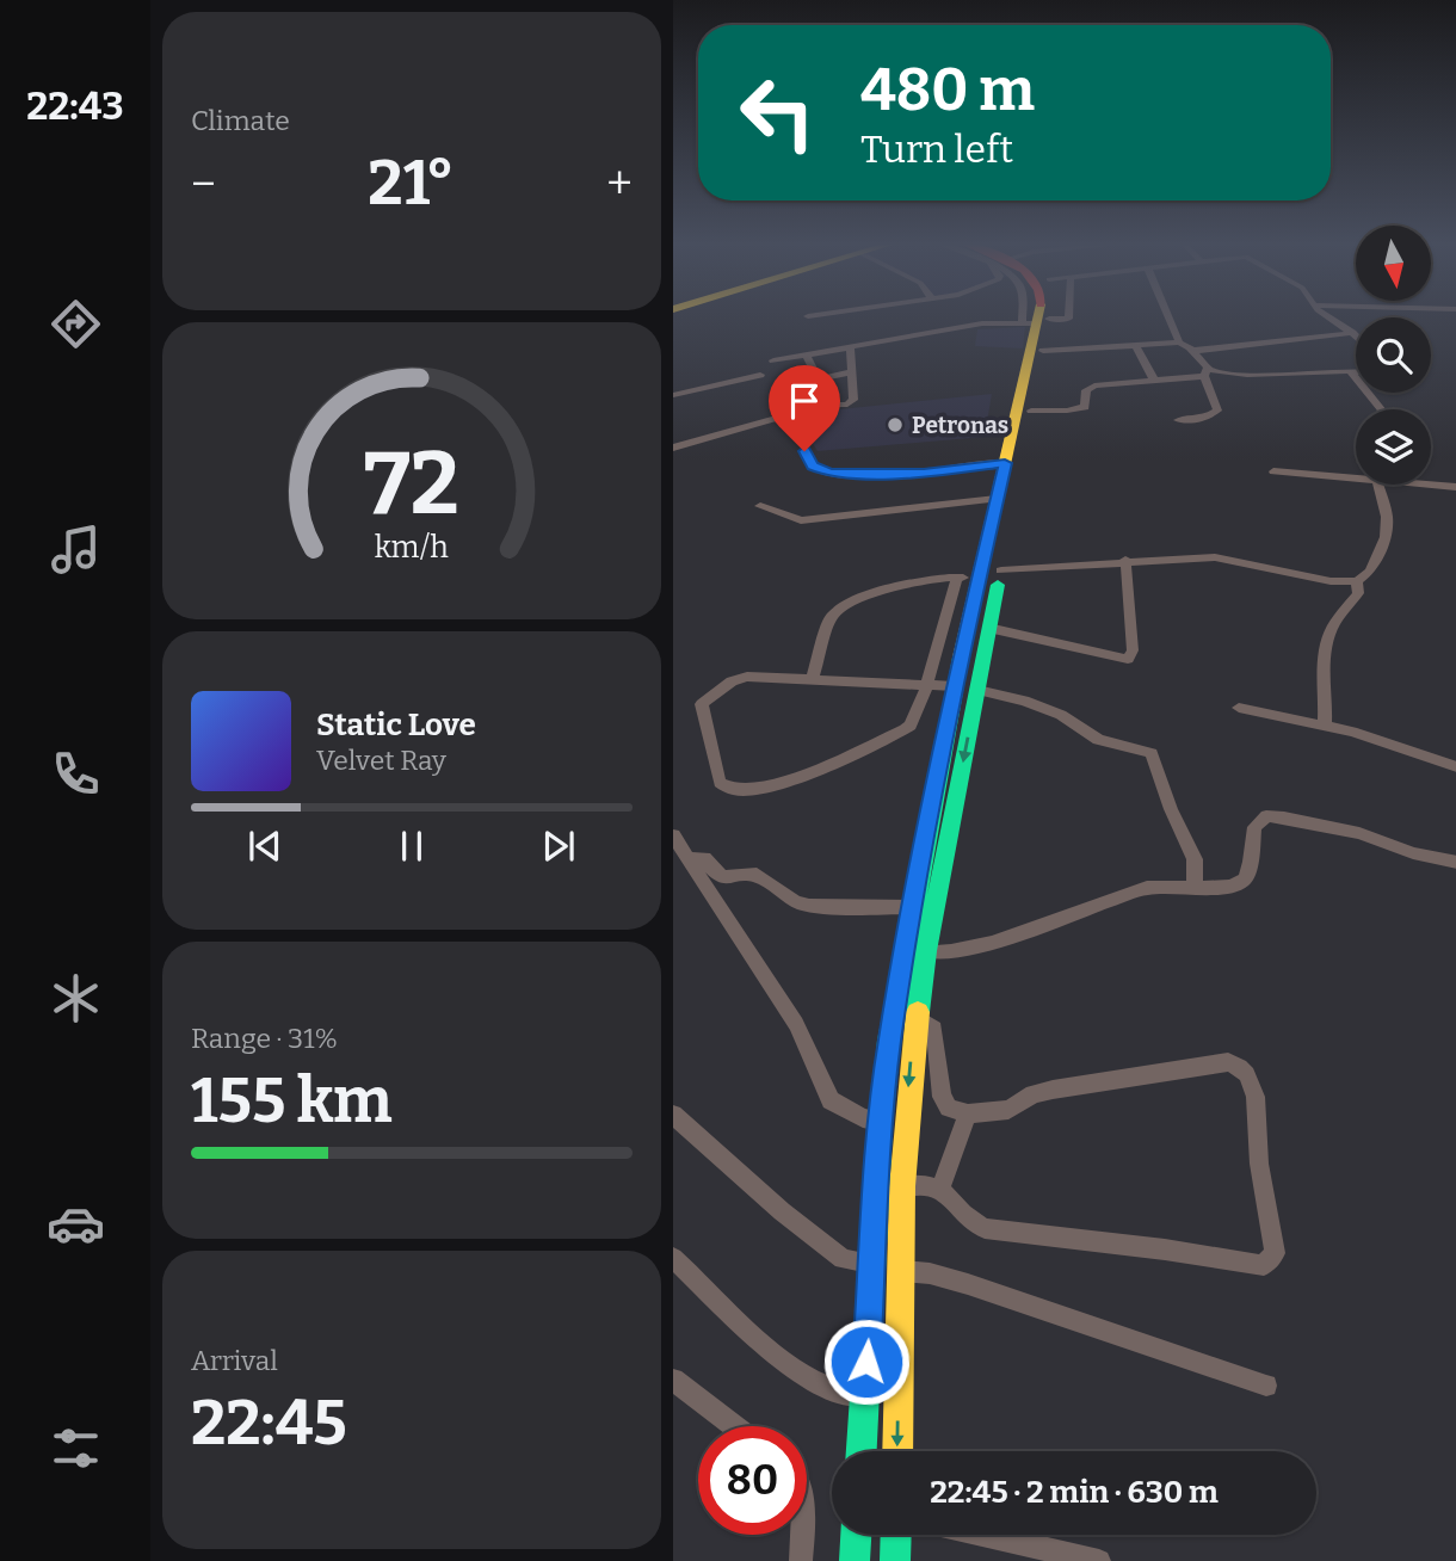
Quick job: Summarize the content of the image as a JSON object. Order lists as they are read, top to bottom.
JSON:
{
  "places": ["Petronas"],
  "north": "bottom",
  "page": {
    "tabs": "22:43",
    "tile": [
      "Climate",
      ["Range · 31%", "155 km"],
      ["Arrival", "22:45"]
    ],
    "turn": ["480 m", "Turn left"],
    "heat": ["−", "21°", "+"],
    "song": ["Static Love", "Velvet Ray"],
    "limit": "80",
    "trip": "22:45 · 2 min · 630 m",
    "gauge": ["72", "km/h"]
  }
}
